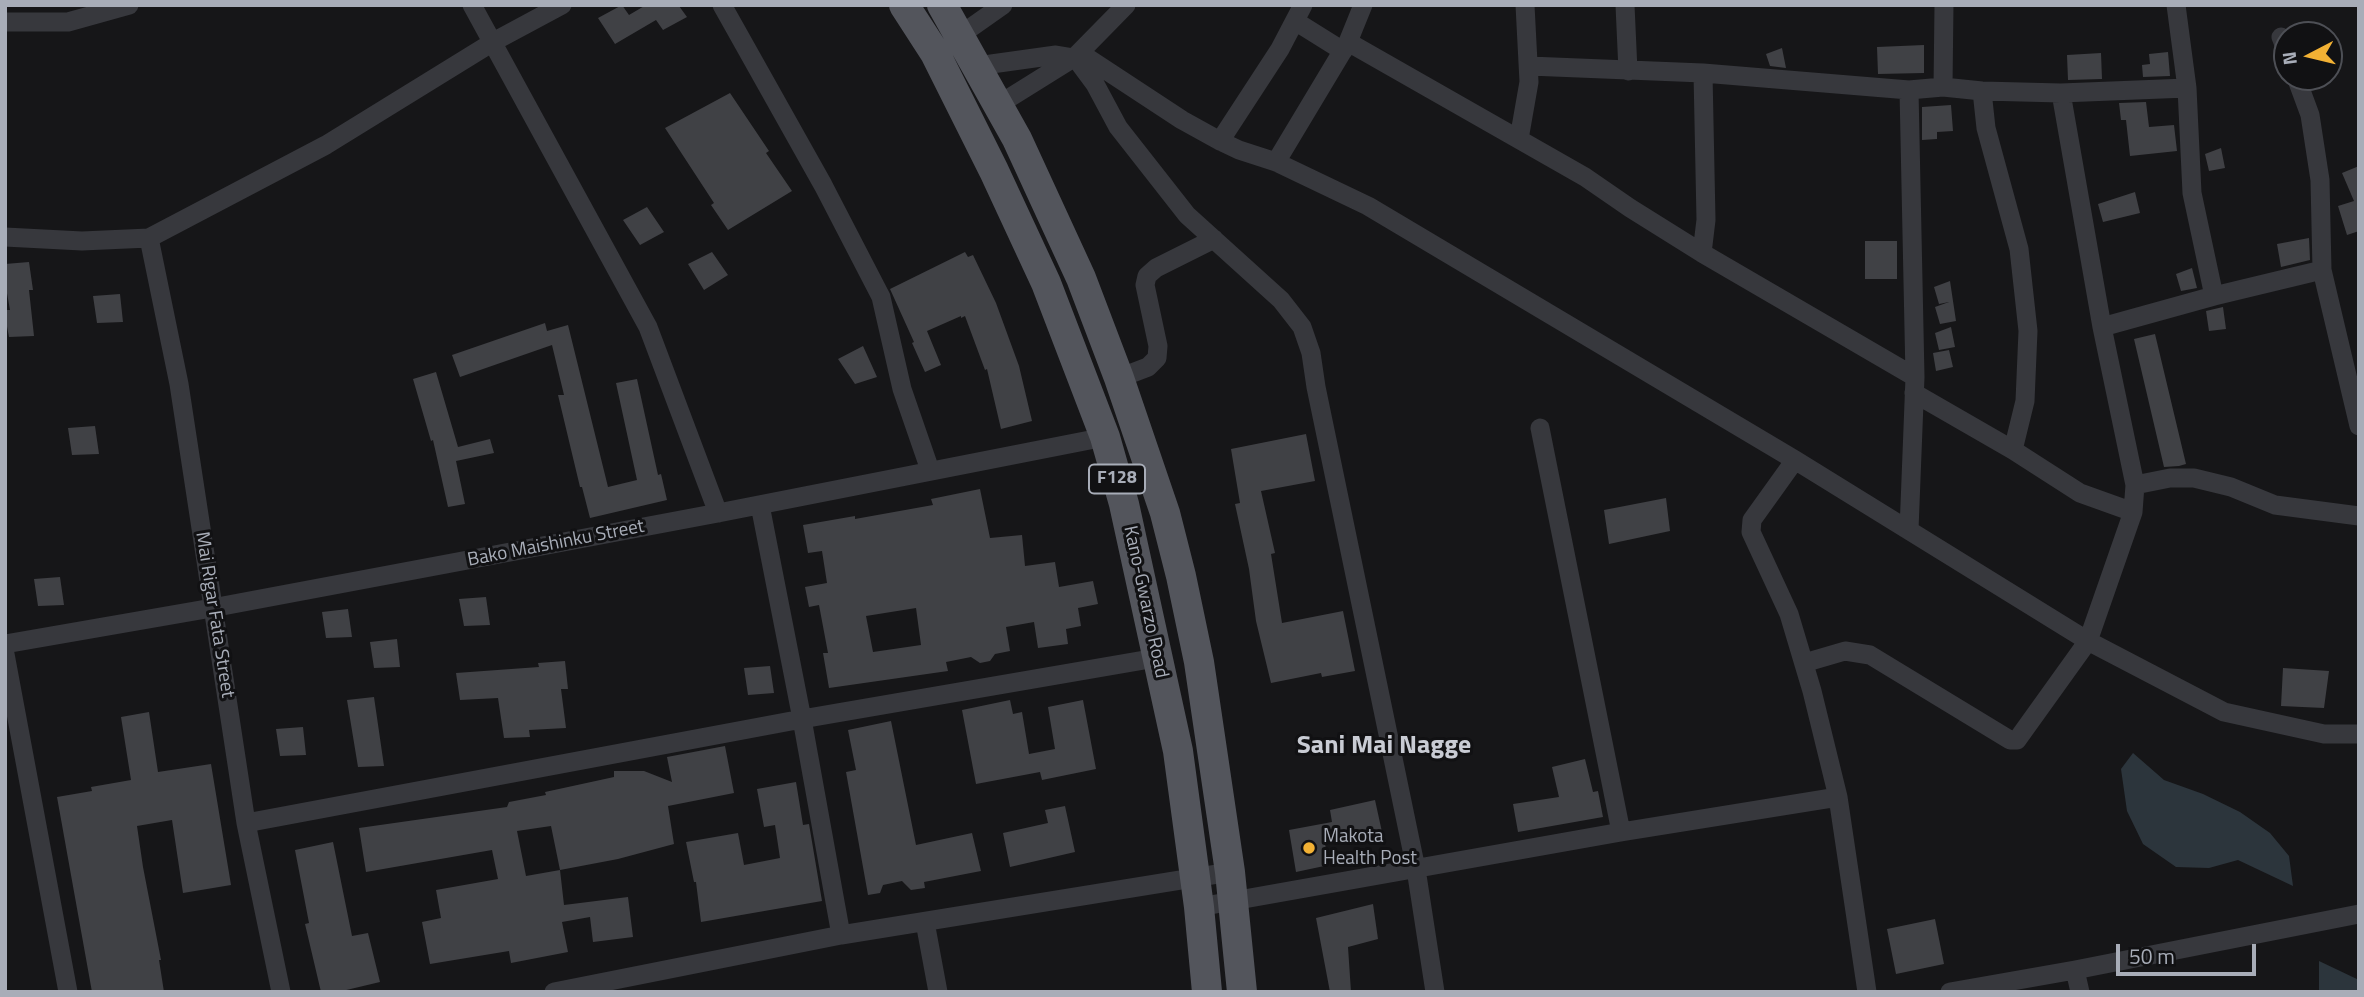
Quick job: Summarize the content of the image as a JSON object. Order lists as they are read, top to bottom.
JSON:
{
  "streets": {
    "main road": ["F128", "Kano-Gwarzo Road"],
    "street": ["Bako Maishinku Street", "Mai Rigar Fata Street"]
  },
  "crossings": [
    ["Bako Maishinku Street", "Kano-Gwarzo Road"],
    ["Bako Maishinku Street", "Mai Rigar Fata Street"]
  ],
  "districts": ["Sani Mai Nagge"],
  "places": ["Makota Health Post"],
  "scale_bar": "50 m",
  "north": "left"
}
